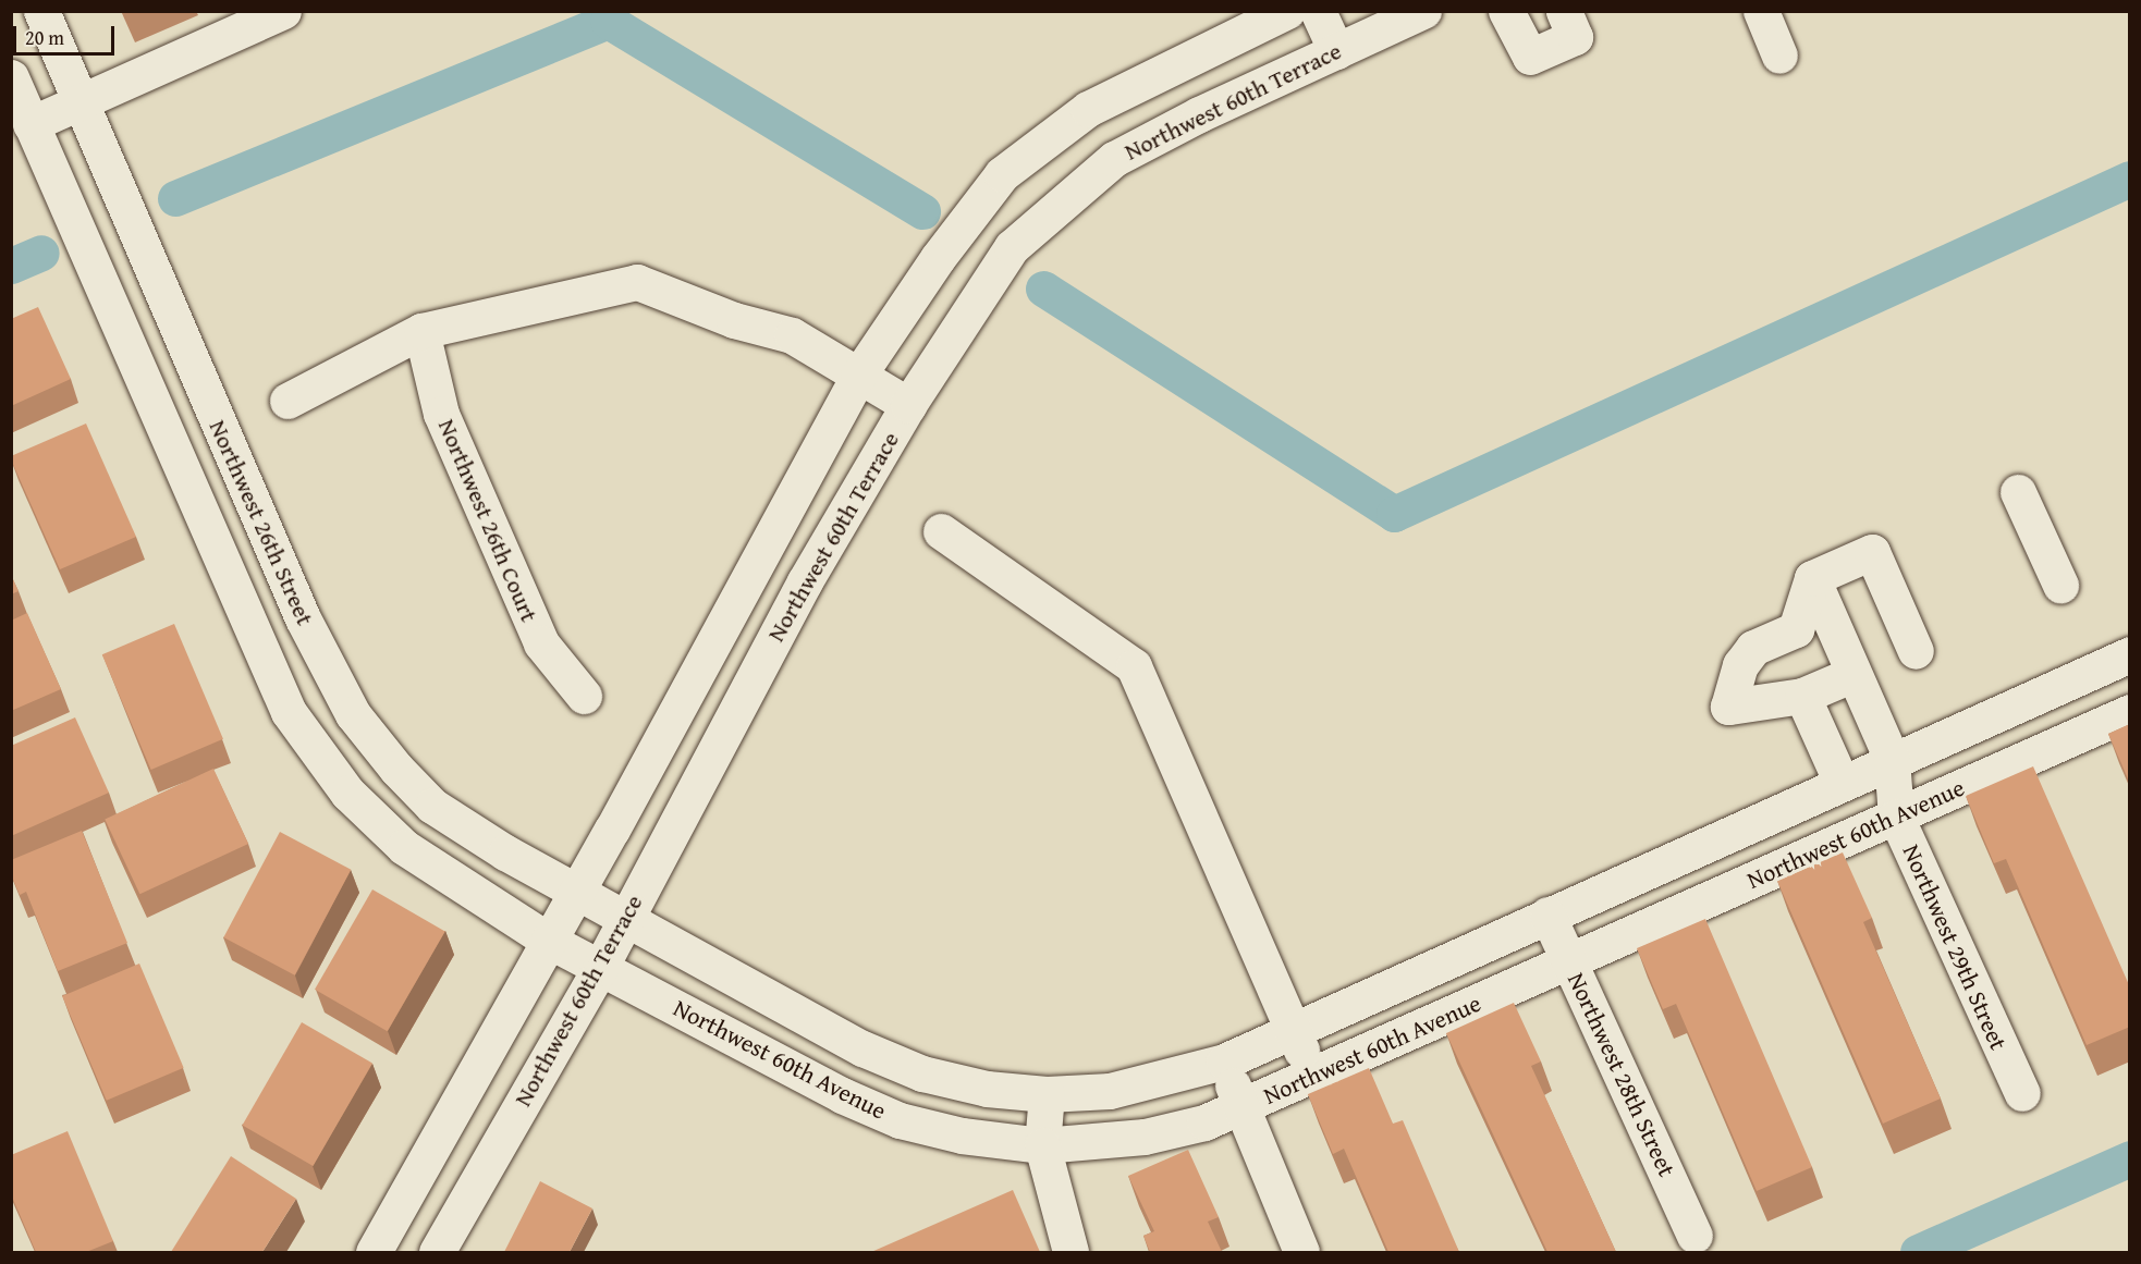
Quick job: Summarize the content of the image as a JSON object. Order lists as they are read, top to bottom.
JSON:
{
  "streets": {
    "street": [
      "Northwest 60th Terrace",
      "Northwest 26th Court",
      "Northwest 26th Street",
      "Northwest 60th Avenue",
      "Northwest 29th Street",
      "Northwest 28th Street"
    ]
  },
  "crossings": [
    ["Northwest 60th Terrace", "Northwest 26th Street"],
    ["Northwest 60th Terrace", "Northwest 60th Avenue"],
    ["Northwest 26th Street", "Northwest 60th Avenue"],
    ["Northwest 60th Avenue", "Northwest 29th Street"],
    ["Northwest 60th Avenue", "Northwest 28th Street"]
  ],
  "scale_bar": "20 m"
}
